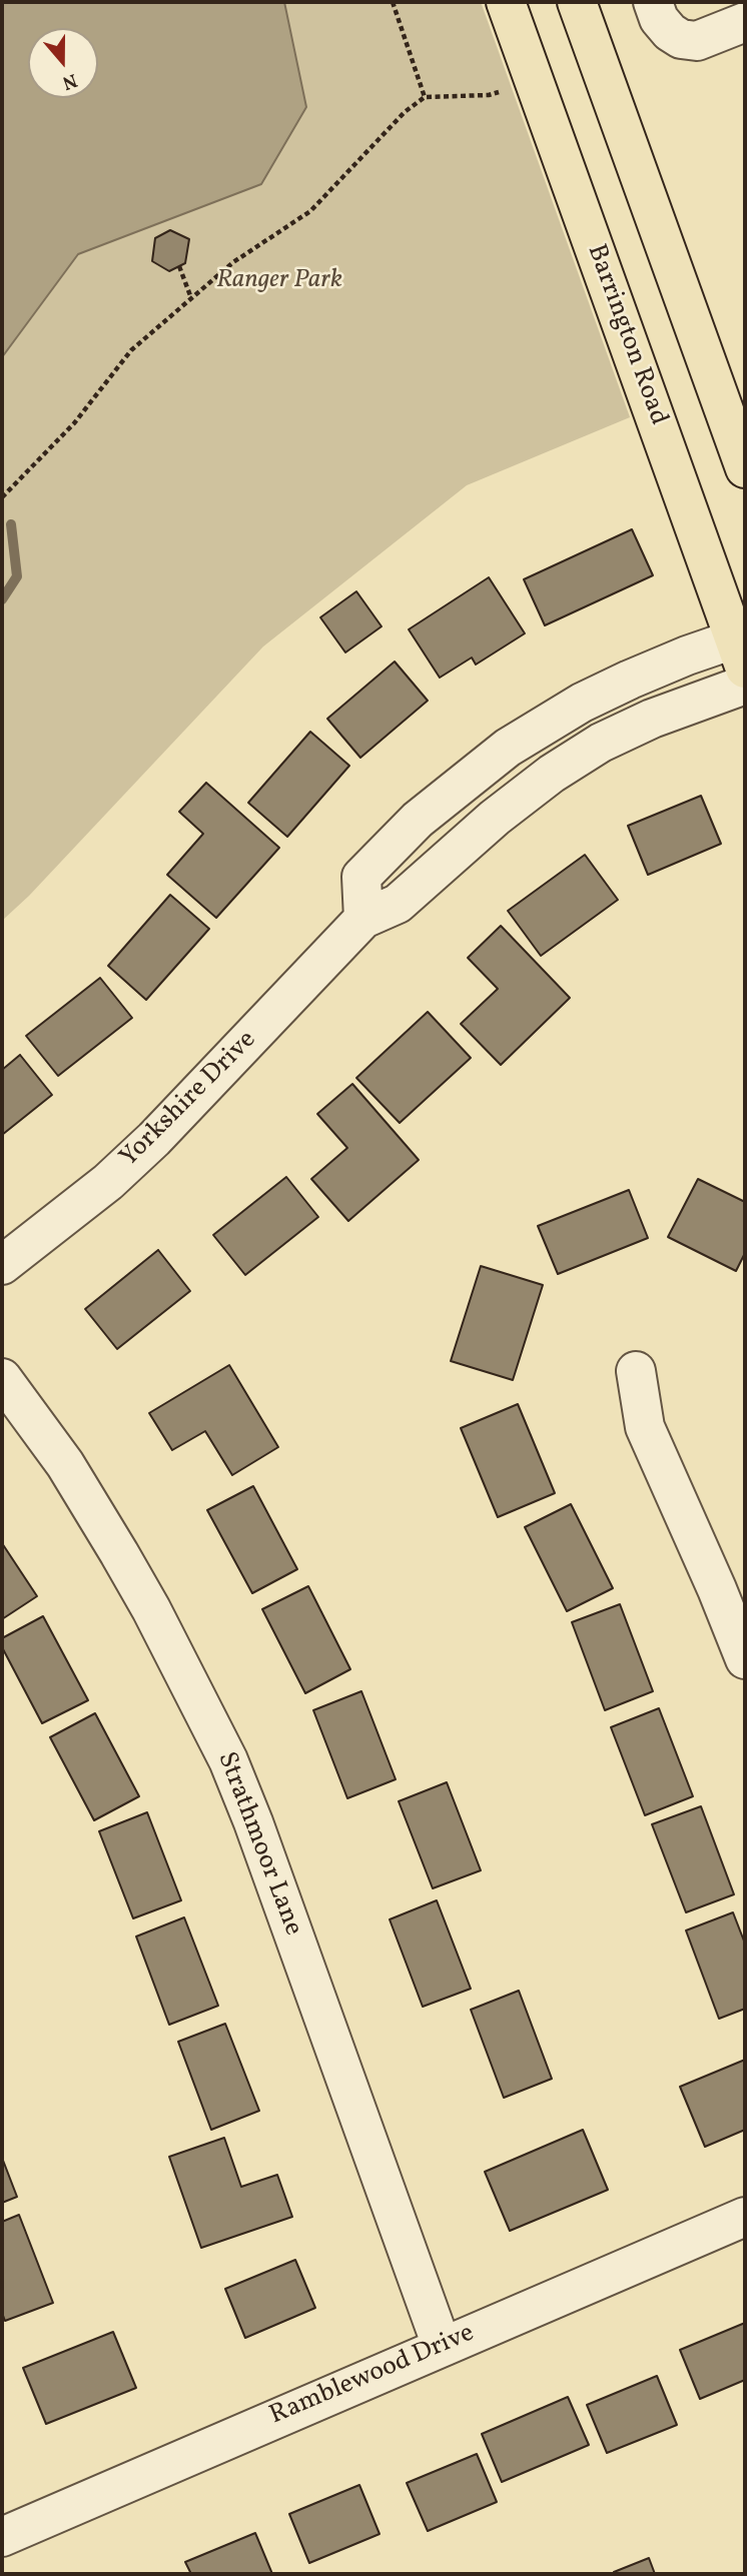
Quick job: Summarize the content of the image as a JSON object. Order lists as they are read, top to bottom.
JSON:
{
  "streets": {
    "main road": ["Barrington Road"],
    "street": ["Yorkshire Drive", "Strathmoor Lane", "Ramblewood Drive"]
  },
  "crossings": [
    ["Strathmoor Lane", "Ramblewood Drive"]
  ],
  "parks": ["Ranger Park"],
  "north": "bottom"
}
